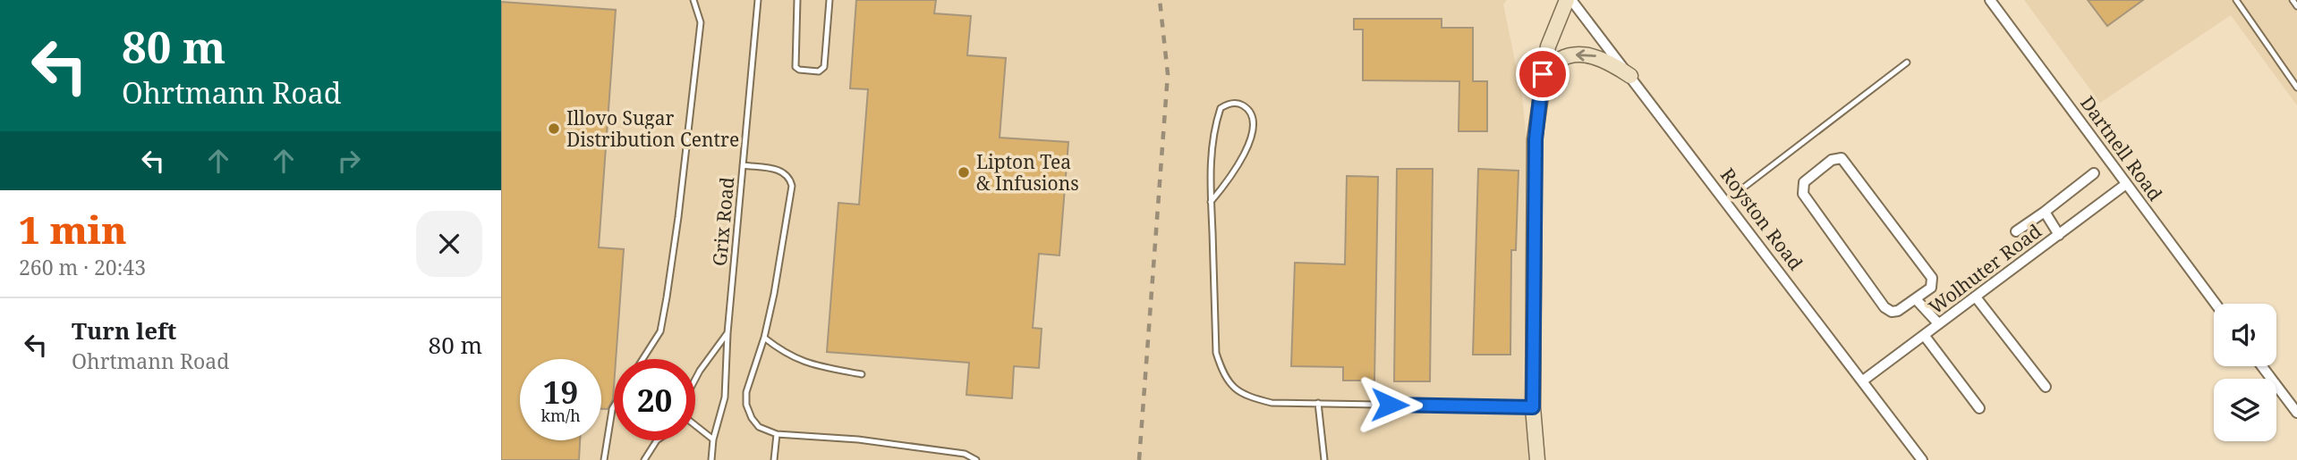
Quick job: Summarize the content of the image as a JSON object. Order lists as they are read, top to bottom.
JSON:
{
  "streets": {
    "street": ["Dartnell Road", "Royston Road", "Wolhuter Road"],
    "lane": ["Grix Road"]
  },
  "crossings": [
    ["Dartnell Road", "Wolhuter Road"],
    ["Royston Road", "Wolhuter Road"]
  ],
  "places": ["Illovo Sugar Distribution Centre", "Lipton Tea & Infusions"],
  "page": {
    "turn": ["80 m", "Ohrtmann Road"],
    "heading": ["1 min", "260 m · 20:43"],
    "list": [
      {
        "name": "Turn left",
        "note": "Ohrtmann Road",
        "value": "80 m"
      }
    ],
    "speed": "19 km/h",
    "limit": "20"
  }
}
